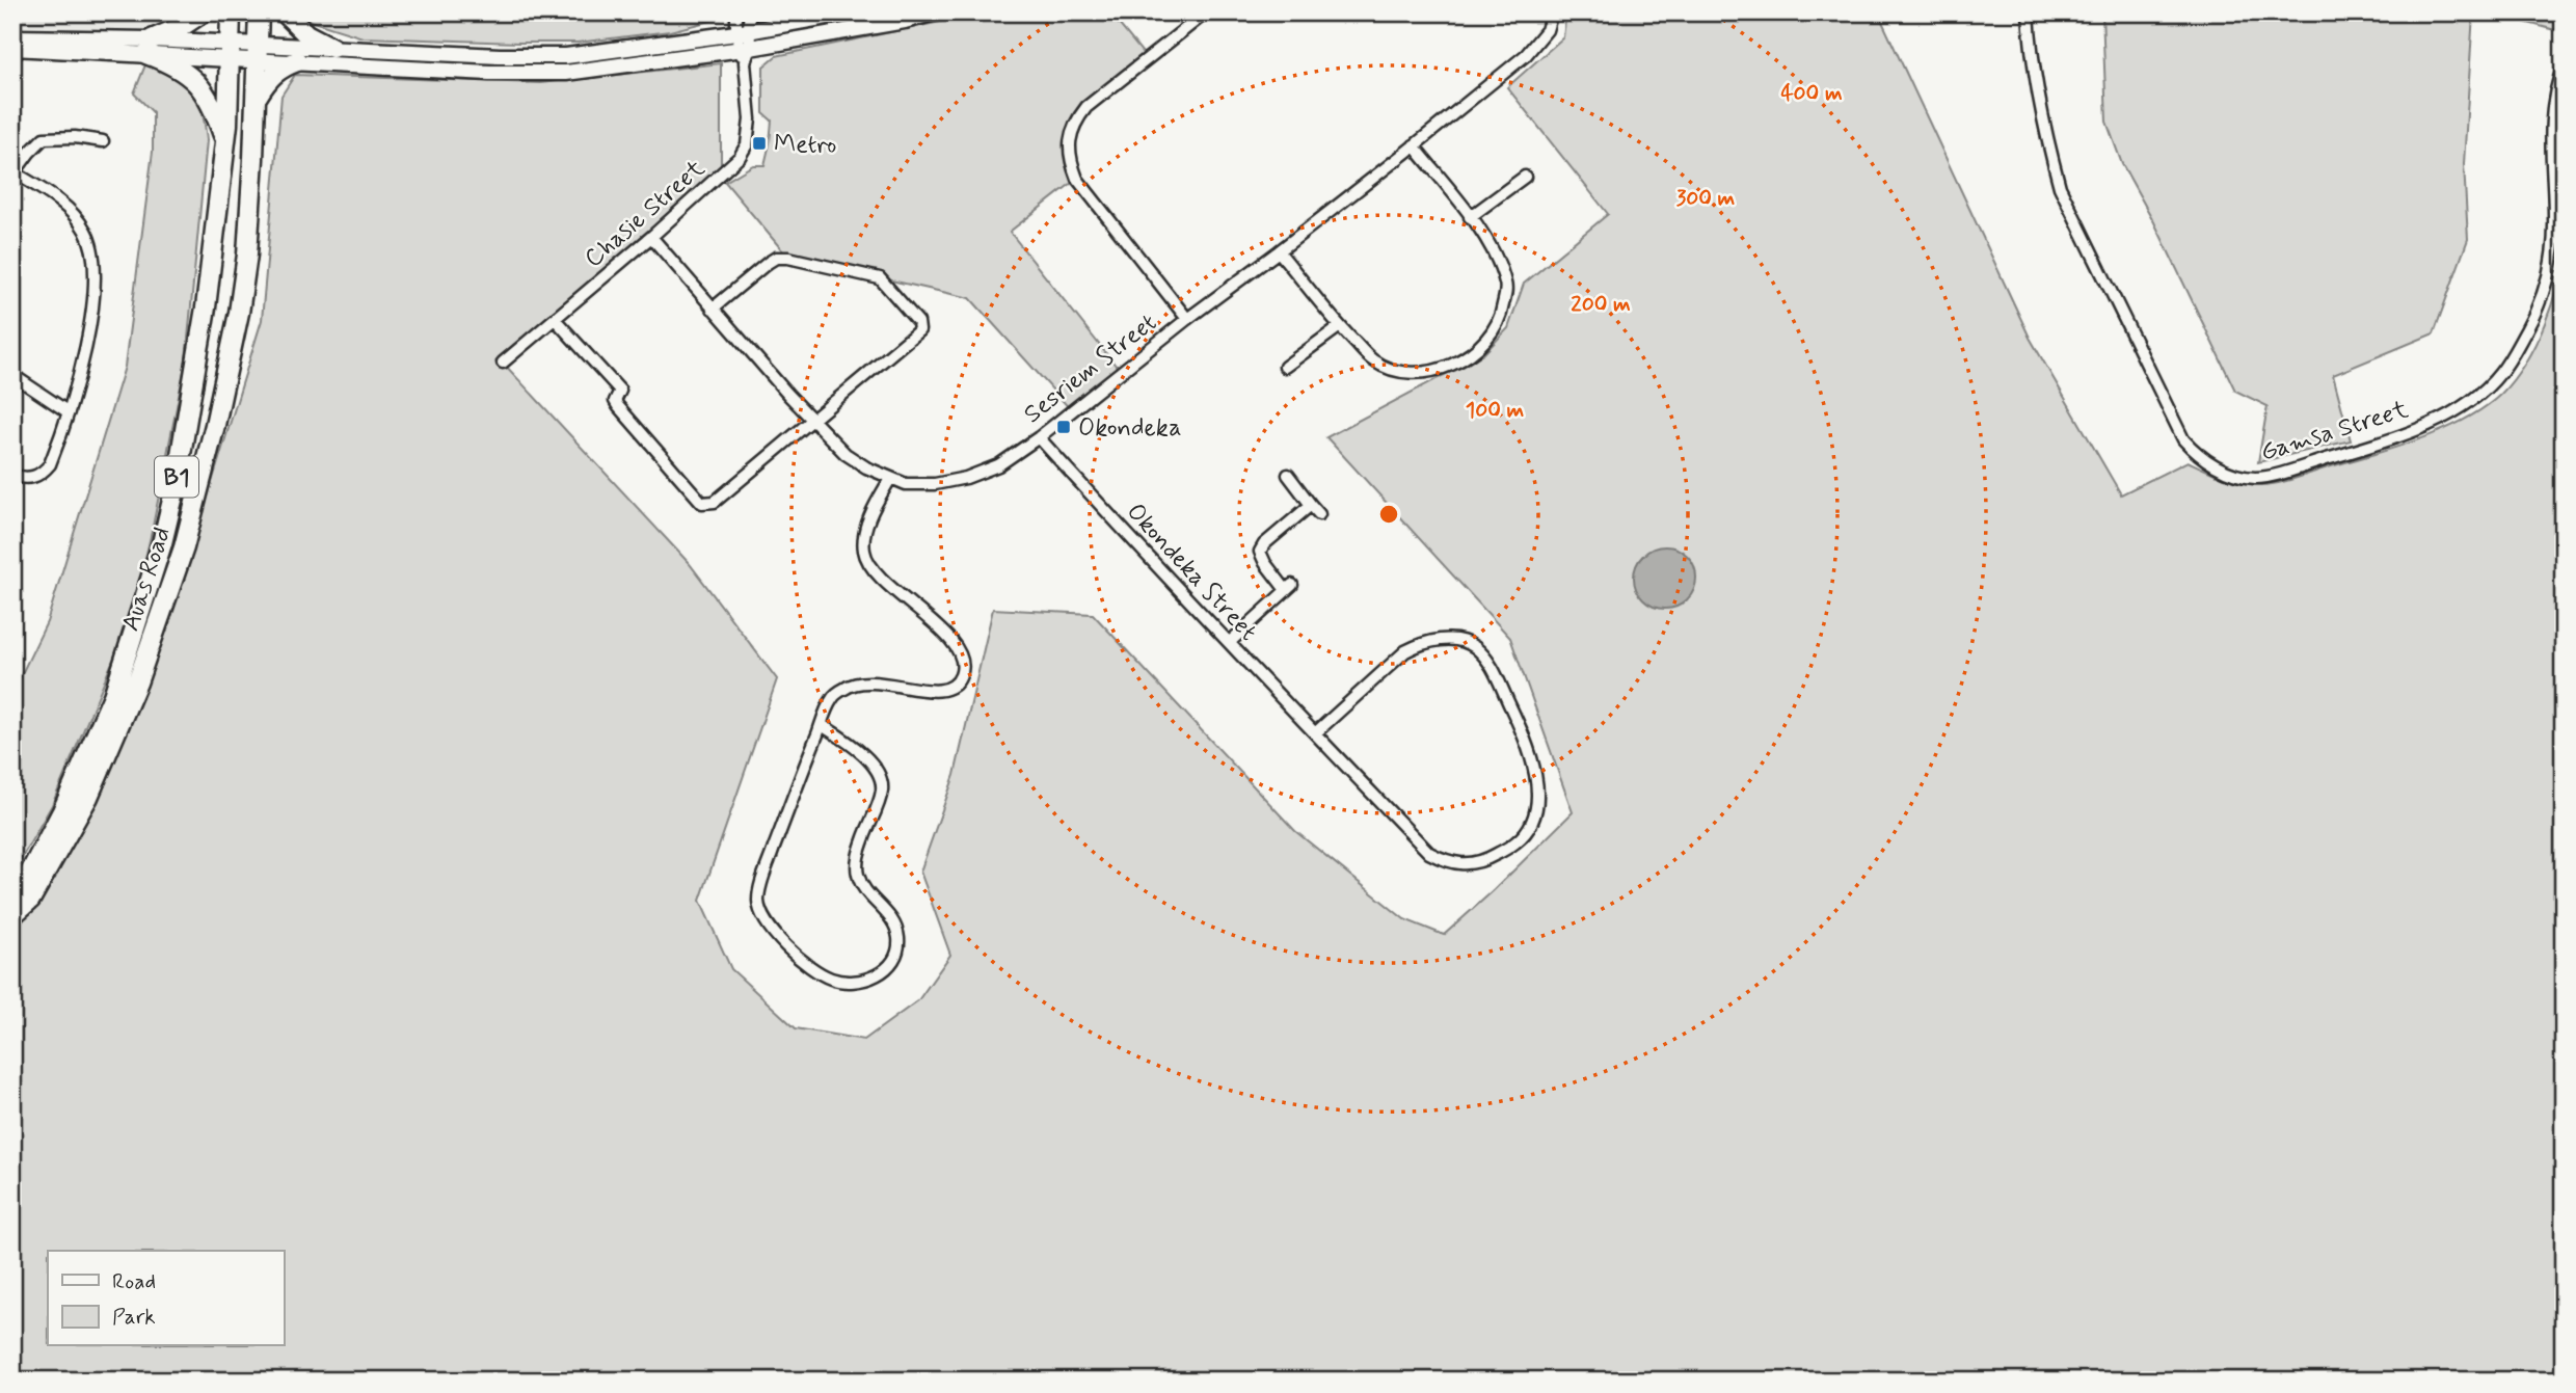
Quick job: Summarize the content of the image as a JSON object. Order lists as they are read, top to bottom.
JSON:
{
  "streets": {
    "highway": ["B1", "Auas Road"],
    "street": [
      "Chasie Street",
      "Sesriem Street",
      "Gamsa Street",
      "Okondeka Street"
    ]
  },
  "crossings": [
    ["Chasie Street", "Sesriem Street"],
    ["Sesriem Street", "Okondeka Street"]
  ],
  "places": {
    "transit": ["Metro", "Okondeka"]
  },
  "legend": ["Road", "Park"],
  "rings": [
    "400 m",
    "300 m",
    "200 m",
    "100 m"
  ]
}
